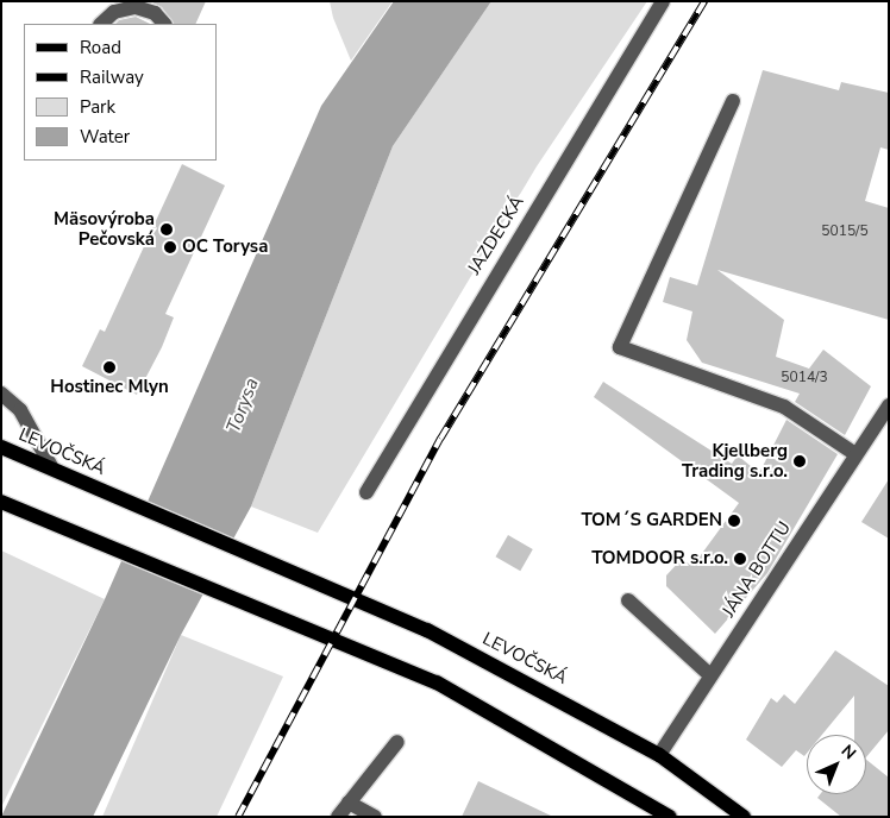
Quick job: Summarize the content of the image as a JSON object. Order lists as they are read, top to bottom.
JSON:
{
  "streets": {
    "main road": ["LEVOČSKÁ"],
    "street": ["JAZDECKÁ", "JÁNA BOTTU"]
  },
  "crossings": [
    ["LEVOČSKÁ", "JÁNA BOTTU"]
  ],
  "water": ["Torysa"],
  "places": [
    "Mäsovýroba Pečovská",
    "OC Torysa",
    "Hostinec Mlyn",
    "Kjellberg Trading s.r.o.",
    "TOM´S GARDEN",
    "TOMDOOR s.r.o."
  ],
  "house_numbers": ["5015/5", "5014/3"],
  "legend": [
    "Road",
    "Railway",
    "Park",
    "Water"
  ],
  "north": "top right"
}
